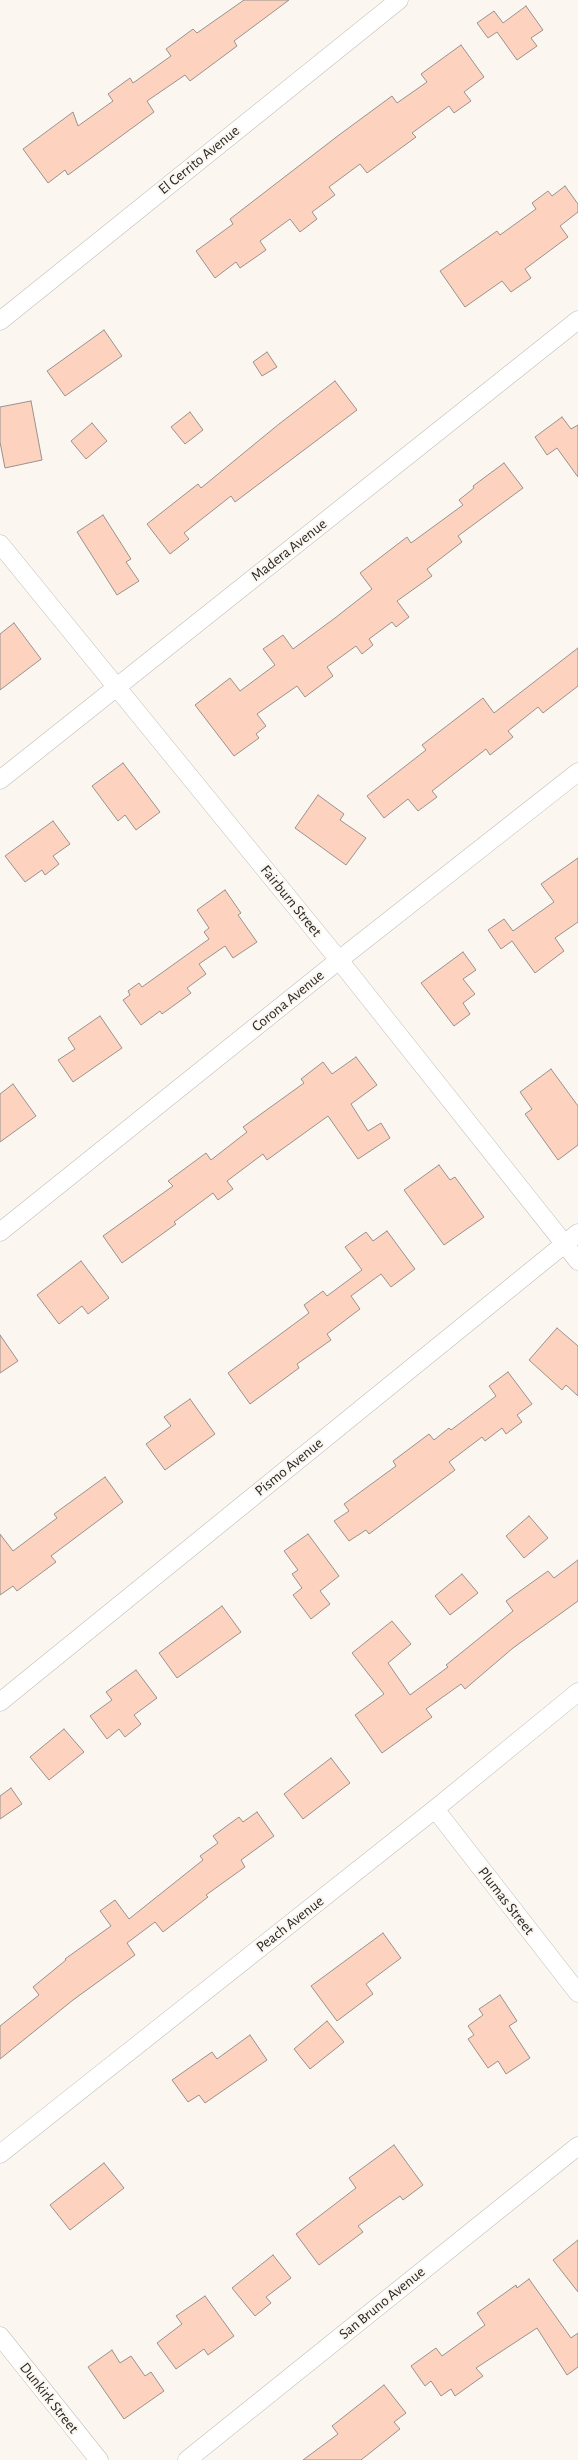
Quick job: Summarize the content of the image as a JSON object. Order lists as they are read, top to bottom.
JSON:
{
  "streets": {
    "street": [
      "El Cerrito Avenue",
      "Madera Avenue",
      "Fairburn Street",
      "Corona Avenue",
      "Pismo Avenue",
      "Plumas Street",
      "Peach Avenue",
      "San Bruno Avenue",
      "Dunkirk Street"
    ]
  },
  "crossings": [
    ["Madera Avenue", "Fairburn Street"],
    ["Fairburn Street", "Corona Avenue"],
    ["Fairburn Street", "Pismo Avenue"],
    ["Plumas Street", "Peach Avenue"]
  ]
}
